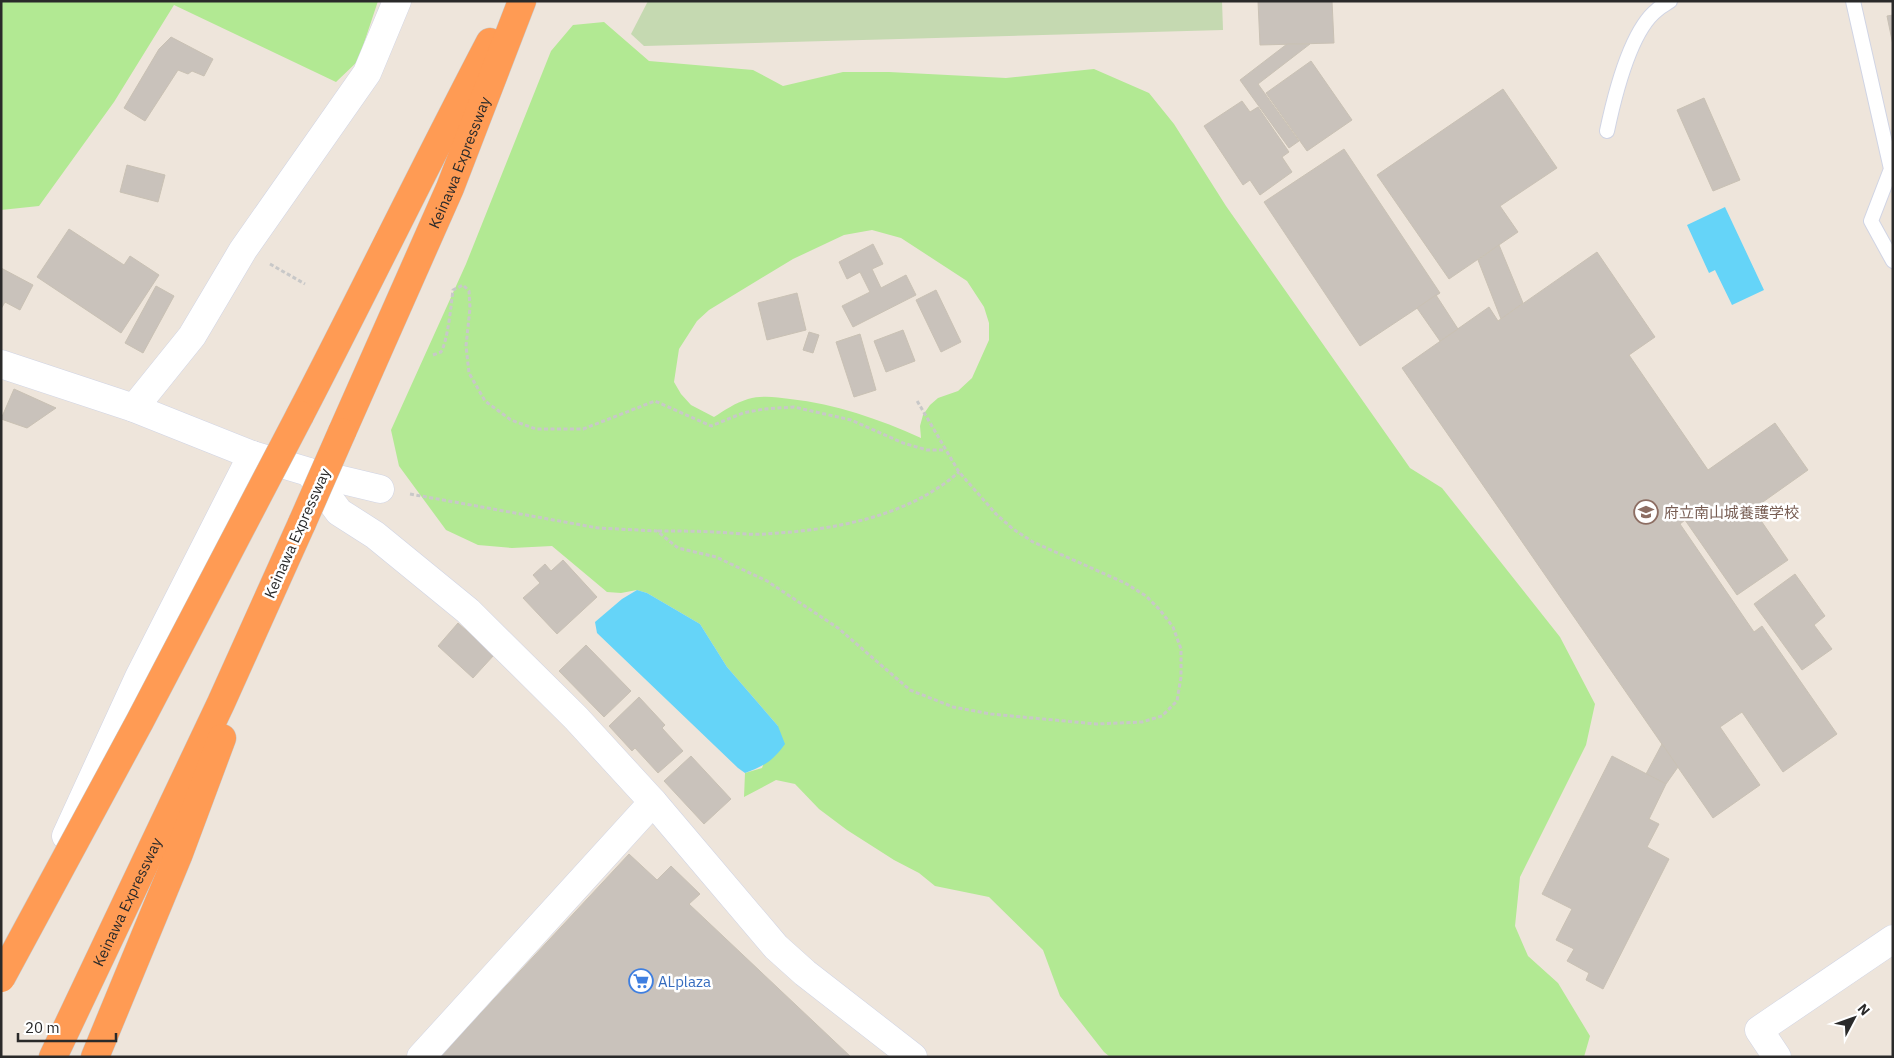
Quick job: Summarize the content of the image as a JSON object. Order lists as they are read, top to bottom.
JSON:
{
  "streets": {
    "highway": ["Keinawa Expressway"]
  },
  "places": {
    "school or university": ["府立南山城養護学校"],
    "supermarket": ["ALplaza"]
  },
  "scale_bar": "20 m",
  "north": "top right"
}
